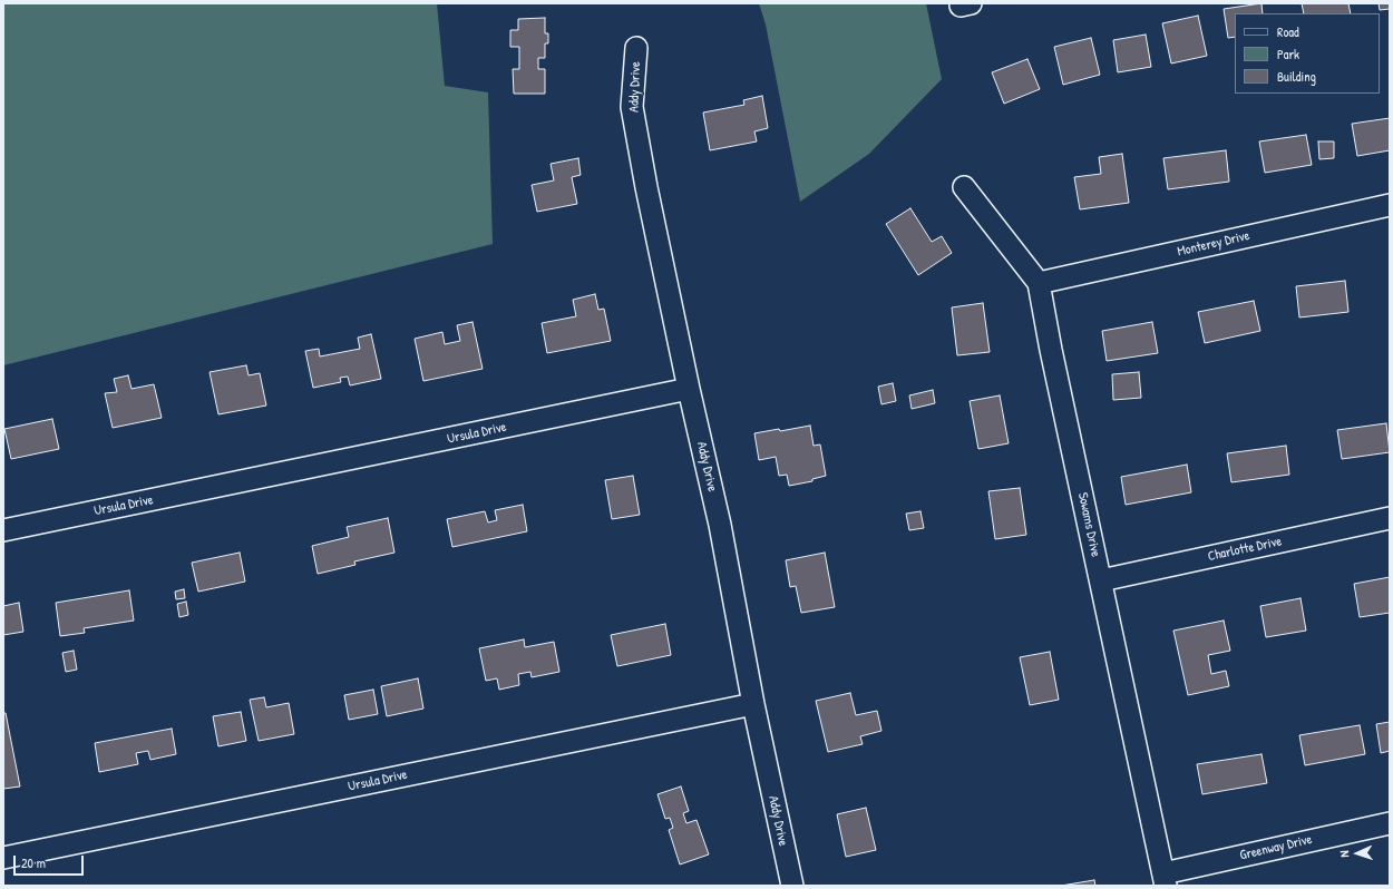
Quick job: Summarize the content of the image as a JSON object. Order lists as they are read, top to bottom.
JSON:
{
  "streets": {
    "street": [
      "Addy Drive",
      "Monterey Drive",
      "Ursula Drive",
      "Sowams Drive",
      "Charlotte Drive",
      "Greenway Drive"
    ]
  },
  "crossings": [
    ["Addy Drive", "Ursula Drive"],
    ["Monterey Drive", "Sowams Drive"],
    ["Sowams Drive", "Charlotte Drive"],
    ["Sowams Drive", "Greenway Drive"]
  ],
  "legend": ["Road", "Park", "Building"],
  "scale_bar": "20 m",
  "north": "left"
}
